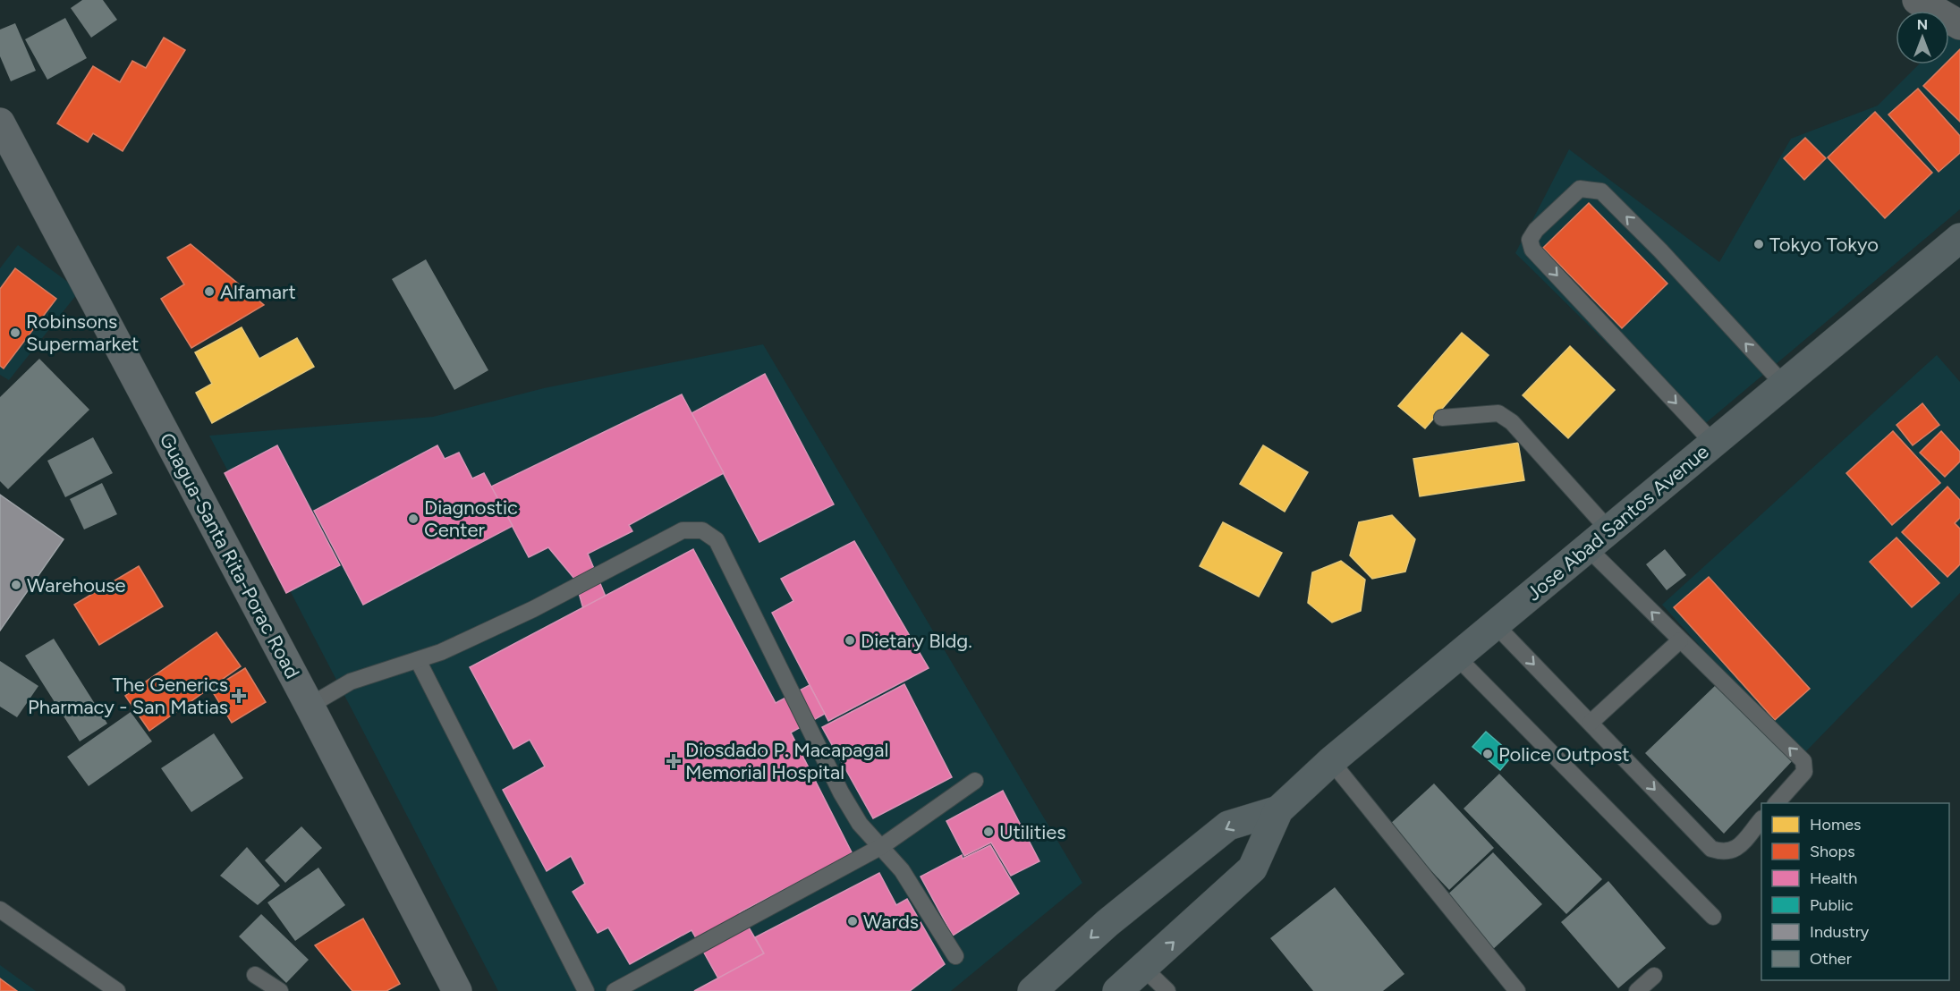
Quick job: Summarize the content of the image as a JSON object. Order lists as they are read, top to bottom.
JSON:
{
  "streets": {
    "highway": ["Jose Abad Santos Avenue"],
    "main road": ["Guagua-Santa Rita-Porac Road"]
  },
  "places": {
    "other": [
      "Tokyo Tokyo",
      "Alfamart",
      "Robinsons Supermarket",
      "Diagnostic Center",
      "Warehouse",
      "Dietary Bldg.",
      "Police Outpost",
      "Utilities",
      "Wards"
    ],
    "health": ["The Generics Pharmacy - San Matias", "Diosdado P. Macapagal Memorial Hospital"]
  },
  "legend": [
    "Homes",
    "Shops",
    "Health",
    "Public",
    "Industry",
    "Other"
  ],
  "north": "top"
}
